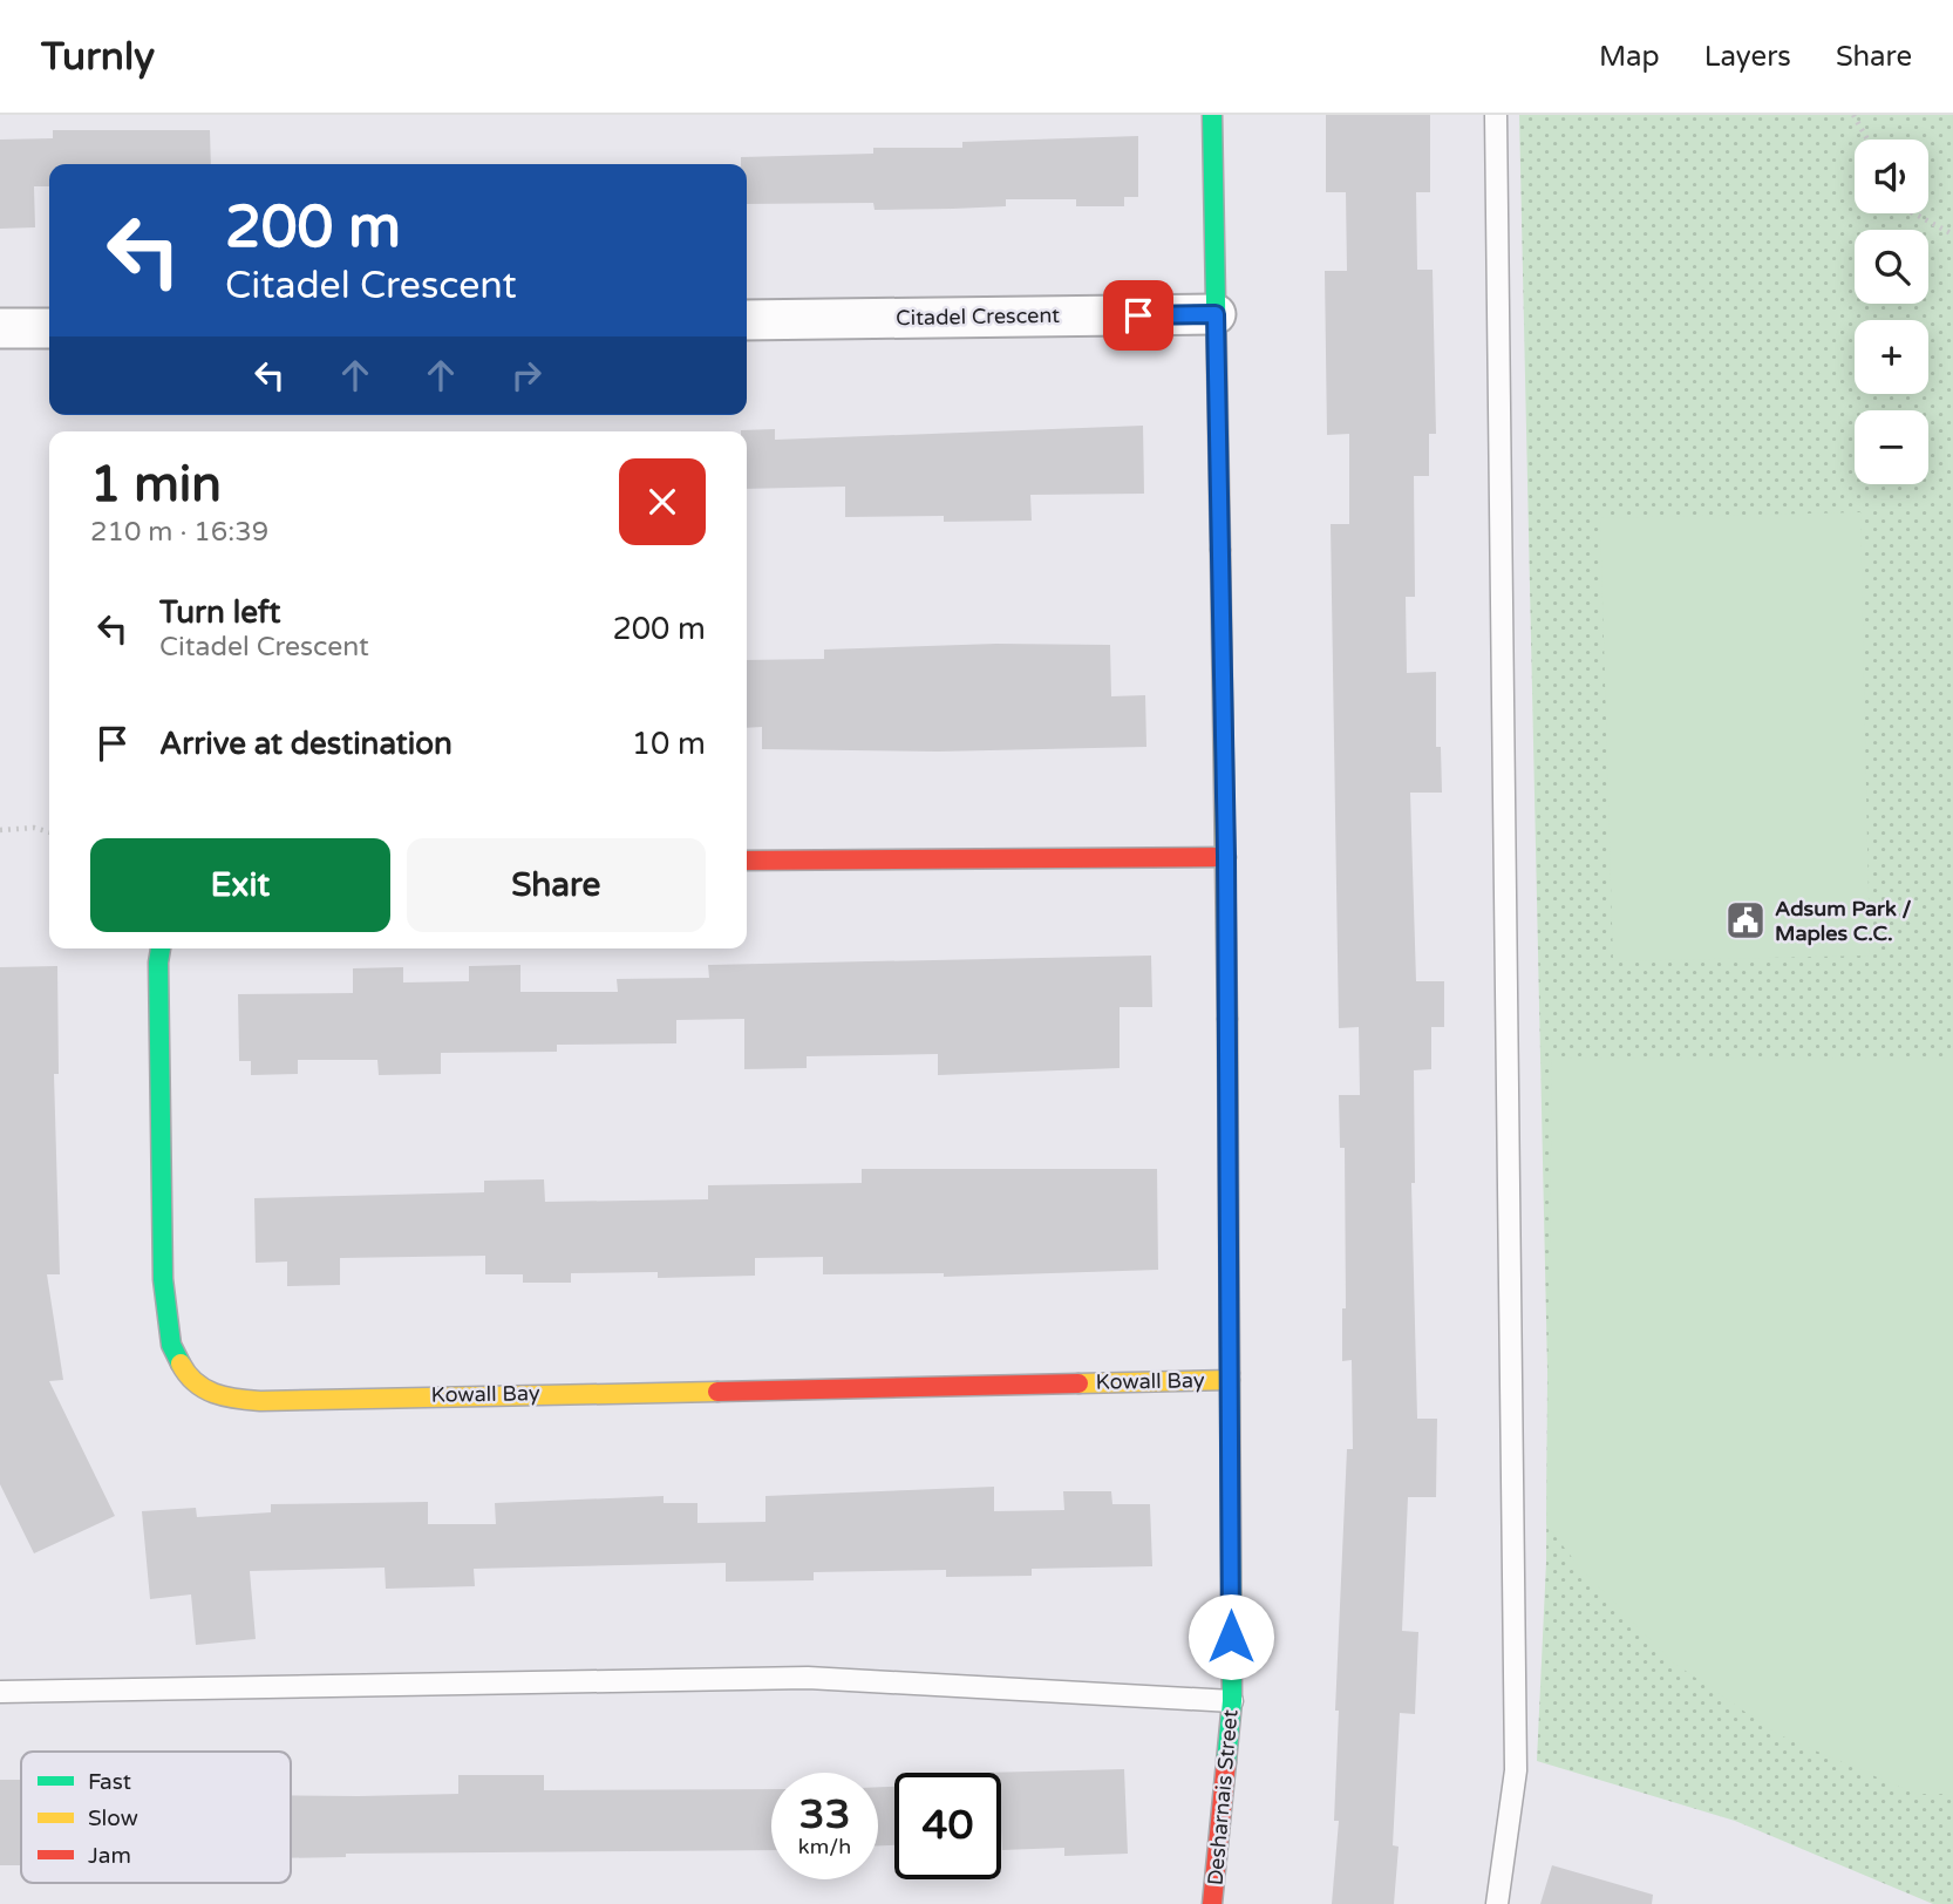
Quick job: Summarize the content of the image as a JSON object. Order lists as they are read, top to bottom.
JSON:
{
  "streets": {
    "street": ["Citadel Crescent", "Kowall Bay", "Desharnais Street"]
  },
  "crossings": [
    ["Citadel Crescent", "Desharnais Street"],
    ["Kowall Bay", "Desharnais Street"]
  ],
  "places": {
    "public building": ["Adsum Park / Maples C.C."]
  },
  "legend": ["Fast", "Slow", "Jam"],
  "page": {
    "header": "Turnly",
    "nav": ["Map", "Layers", "Share"],
    "map_buttons": ["+", "−"],
    "turn": ["200 m", "Citadel Crescent"],
    "heading": ["1 min", "210 m · 16:39"],
    "list": [
      {
        "name": "Turn left",
        "note": "Citadel Crescent",
        "value": "200 m"
      },
      {
        "name": "Arrive at destination",
        "value": "10 m"
      }
    ],
    "buttons": ["Exit", "Share"],
    "speed": "33 km/h",
    "limit": "40"
  }
}
